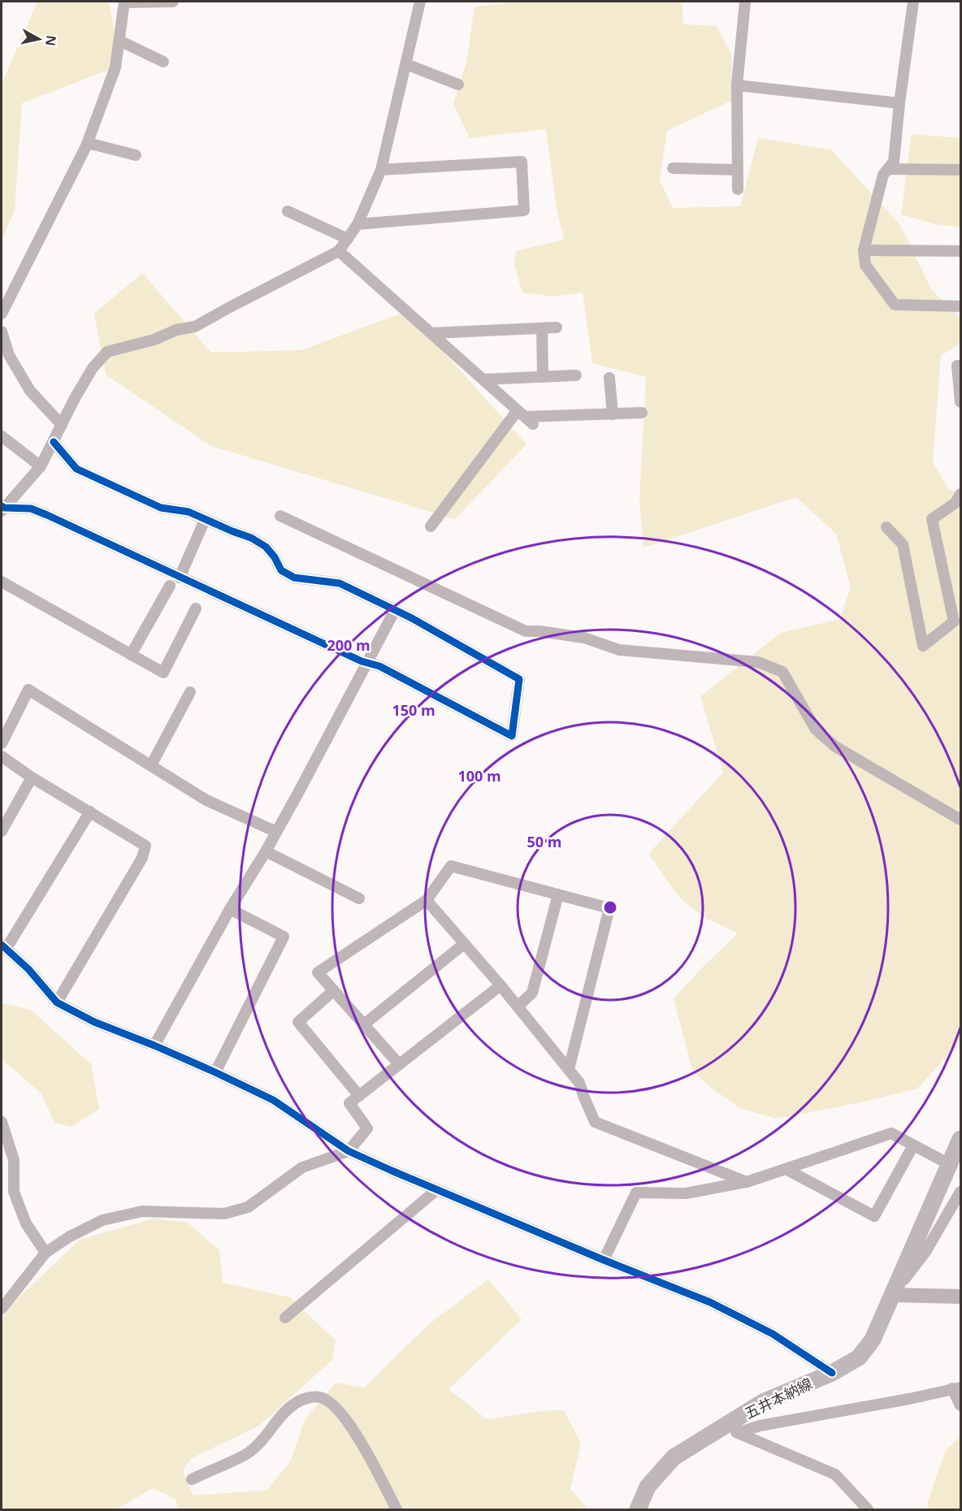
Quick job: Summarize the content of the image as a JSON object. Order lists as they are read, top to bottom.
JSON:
{
  "streets": {
    "main road": ["五井本納線"]
  },
  "north": "right",
  "rings": [
    "200 m",
    "150 m",
    "100 m",
    "50 m"
  ]
}
